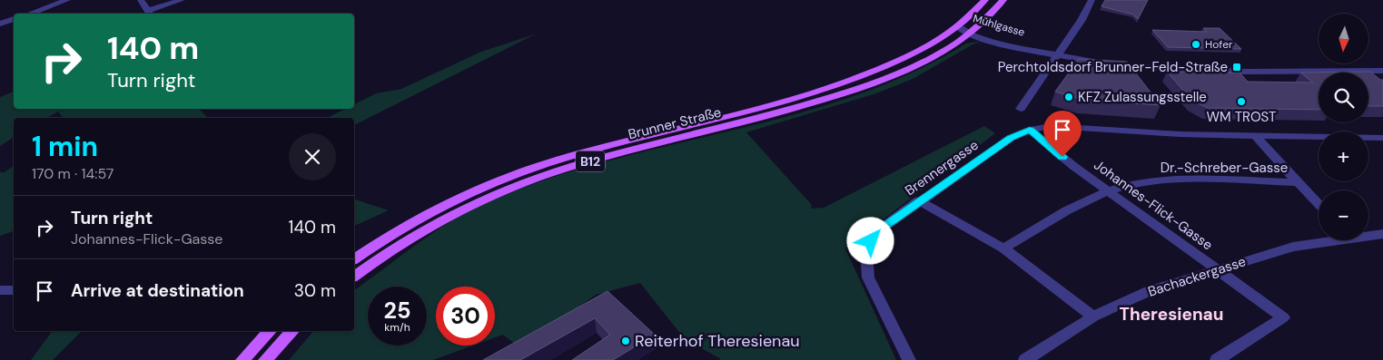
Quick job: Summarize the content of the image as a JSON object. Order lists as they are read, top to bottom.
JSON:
{
  "streets": {
    "main road": ["Brunner Straße", "B12"],
    "street": [
      "Mühlgasse",
      "Brennergasse",
      "Dr.-Schreber-Gasse",
      "Johannes-Flick-Gasse",
      "Bachackergasse"
    ]
  },
  "crossings": [
    ["Mühlgasse", "Brunner Straße"],
    ["Brennergasse", "Johannes-Flick-Gasse"],
    ["Dr.-Schreber-Gasse", "Johannes-Flick-Gasse"],
    ["Johannes-Flick-Gasse", "Bachackergasse"]
  ],
  "districts": ["Theresienau"],
  "places": {
    "other": [
      "Hofer",
      "KFZ Zulassungsstelle",
      "WM TROST",
      "Reiterhof Theresienau"
    ],
    "transit": ["Perchtoldsdorf Brunner-Feld-Straße"]
  },
  "north": "bottom",
  "page": {
    "map_buttons": ["+", "−"],
    "turn": ["140 m", "Turn right"],
    "heading": ["1 min", "170 m · 14:57"],
    "list": [
      {
        "name": "Turn right",
        "note": "Johannes-Flick-Gasse",
        "value": "140 m"
      },
      {
        "name": "Arrive at destination",
        "value": "30 m"
      }
    ],
    "speed": "25 km/h",
    "limit": "30"
  }
}
